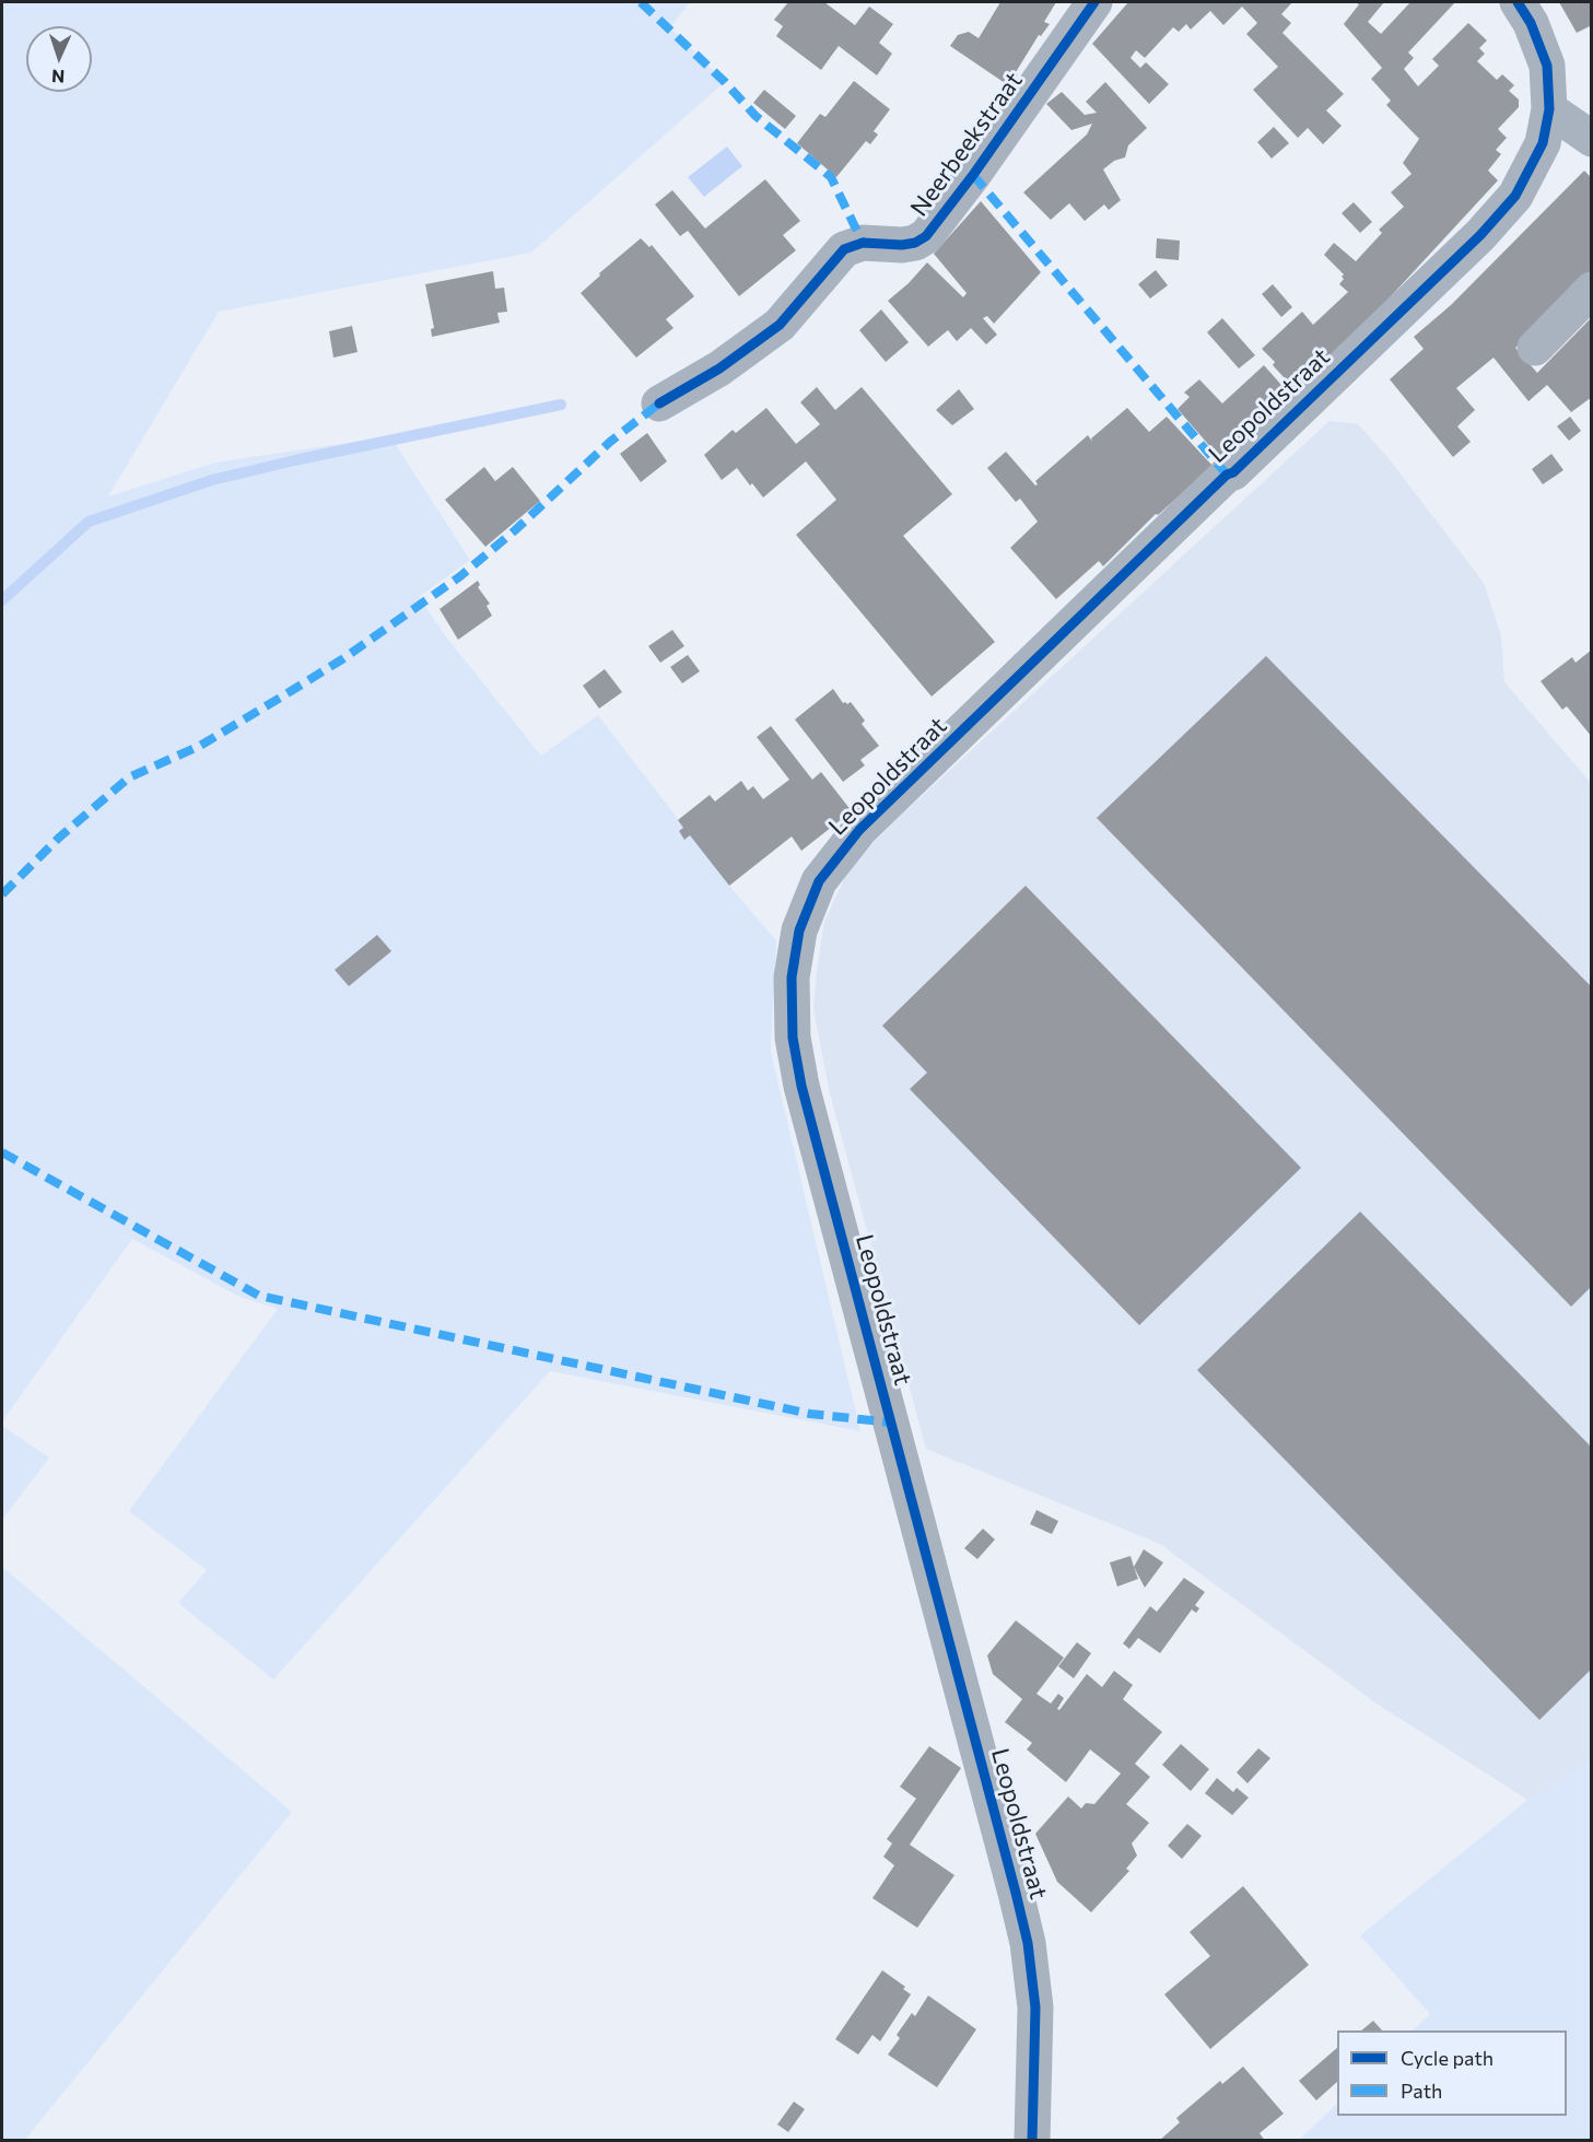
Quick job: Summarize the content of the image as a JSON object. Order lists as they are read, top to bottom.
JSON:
{
  "streets": {
    "street": ["Neerbeekstraat", "Leopoldstraat"]
  },
  "legend": ["Cycle path", "Path"],
  "north": "bottom"
}
